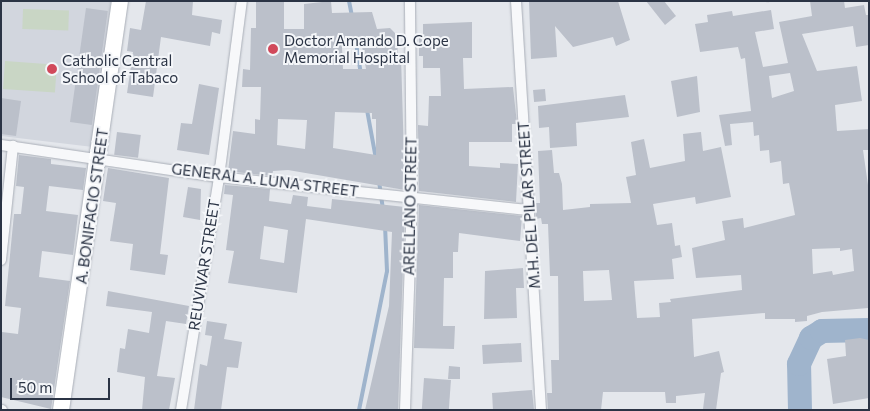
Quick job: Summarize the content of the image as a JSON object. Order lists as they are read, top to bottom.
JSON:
{
  "streets": {
    "main road": ["A. BONIFACIO STREET"],
    "street": [
      "GENERAL A. LUNA STREET",
      "M.H. DEL PILAR STREET",
      "ARELLANO STREET",
      "REUVIVAR STREET"
    ]
  },
  "crossings": [
    ["GENERAL A. LUNA STREET", "M.H. DEL PILAR STREET"],
    ["GENERAL A. LUNA STREET", "A. BONIFACIO STREET"],
    ["GENERAL A. LUNA STREET", "ARELLANO STREET"],
    ["GENERAL A. LUNA STREET", "REUVIVAR STREET"]
  ],
  "places": ["Doctor Amando D. Cope Memorial Hospital", "Catholic Central School of Tabaco"],
  "scale_bar": "50 m"
}
